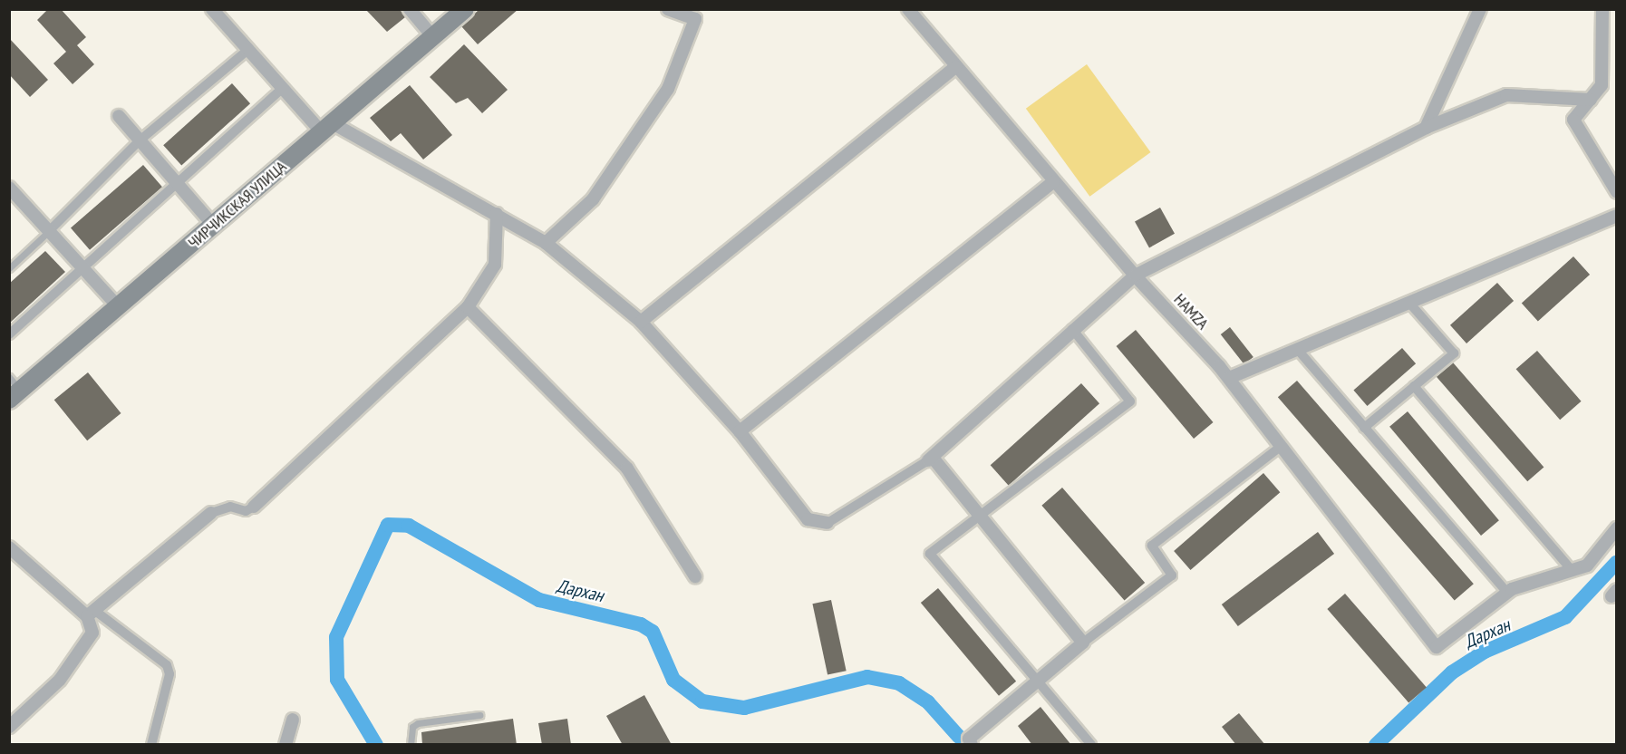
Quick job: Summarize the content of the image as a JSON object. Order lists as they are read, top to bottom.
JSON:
{
  "streets": {
    "main road": ["ЧИРЧИКСКАЯ УЛИЦА"],
    "street": ["HAMZA"]
  },
  "water": ["Дархан"]
}
